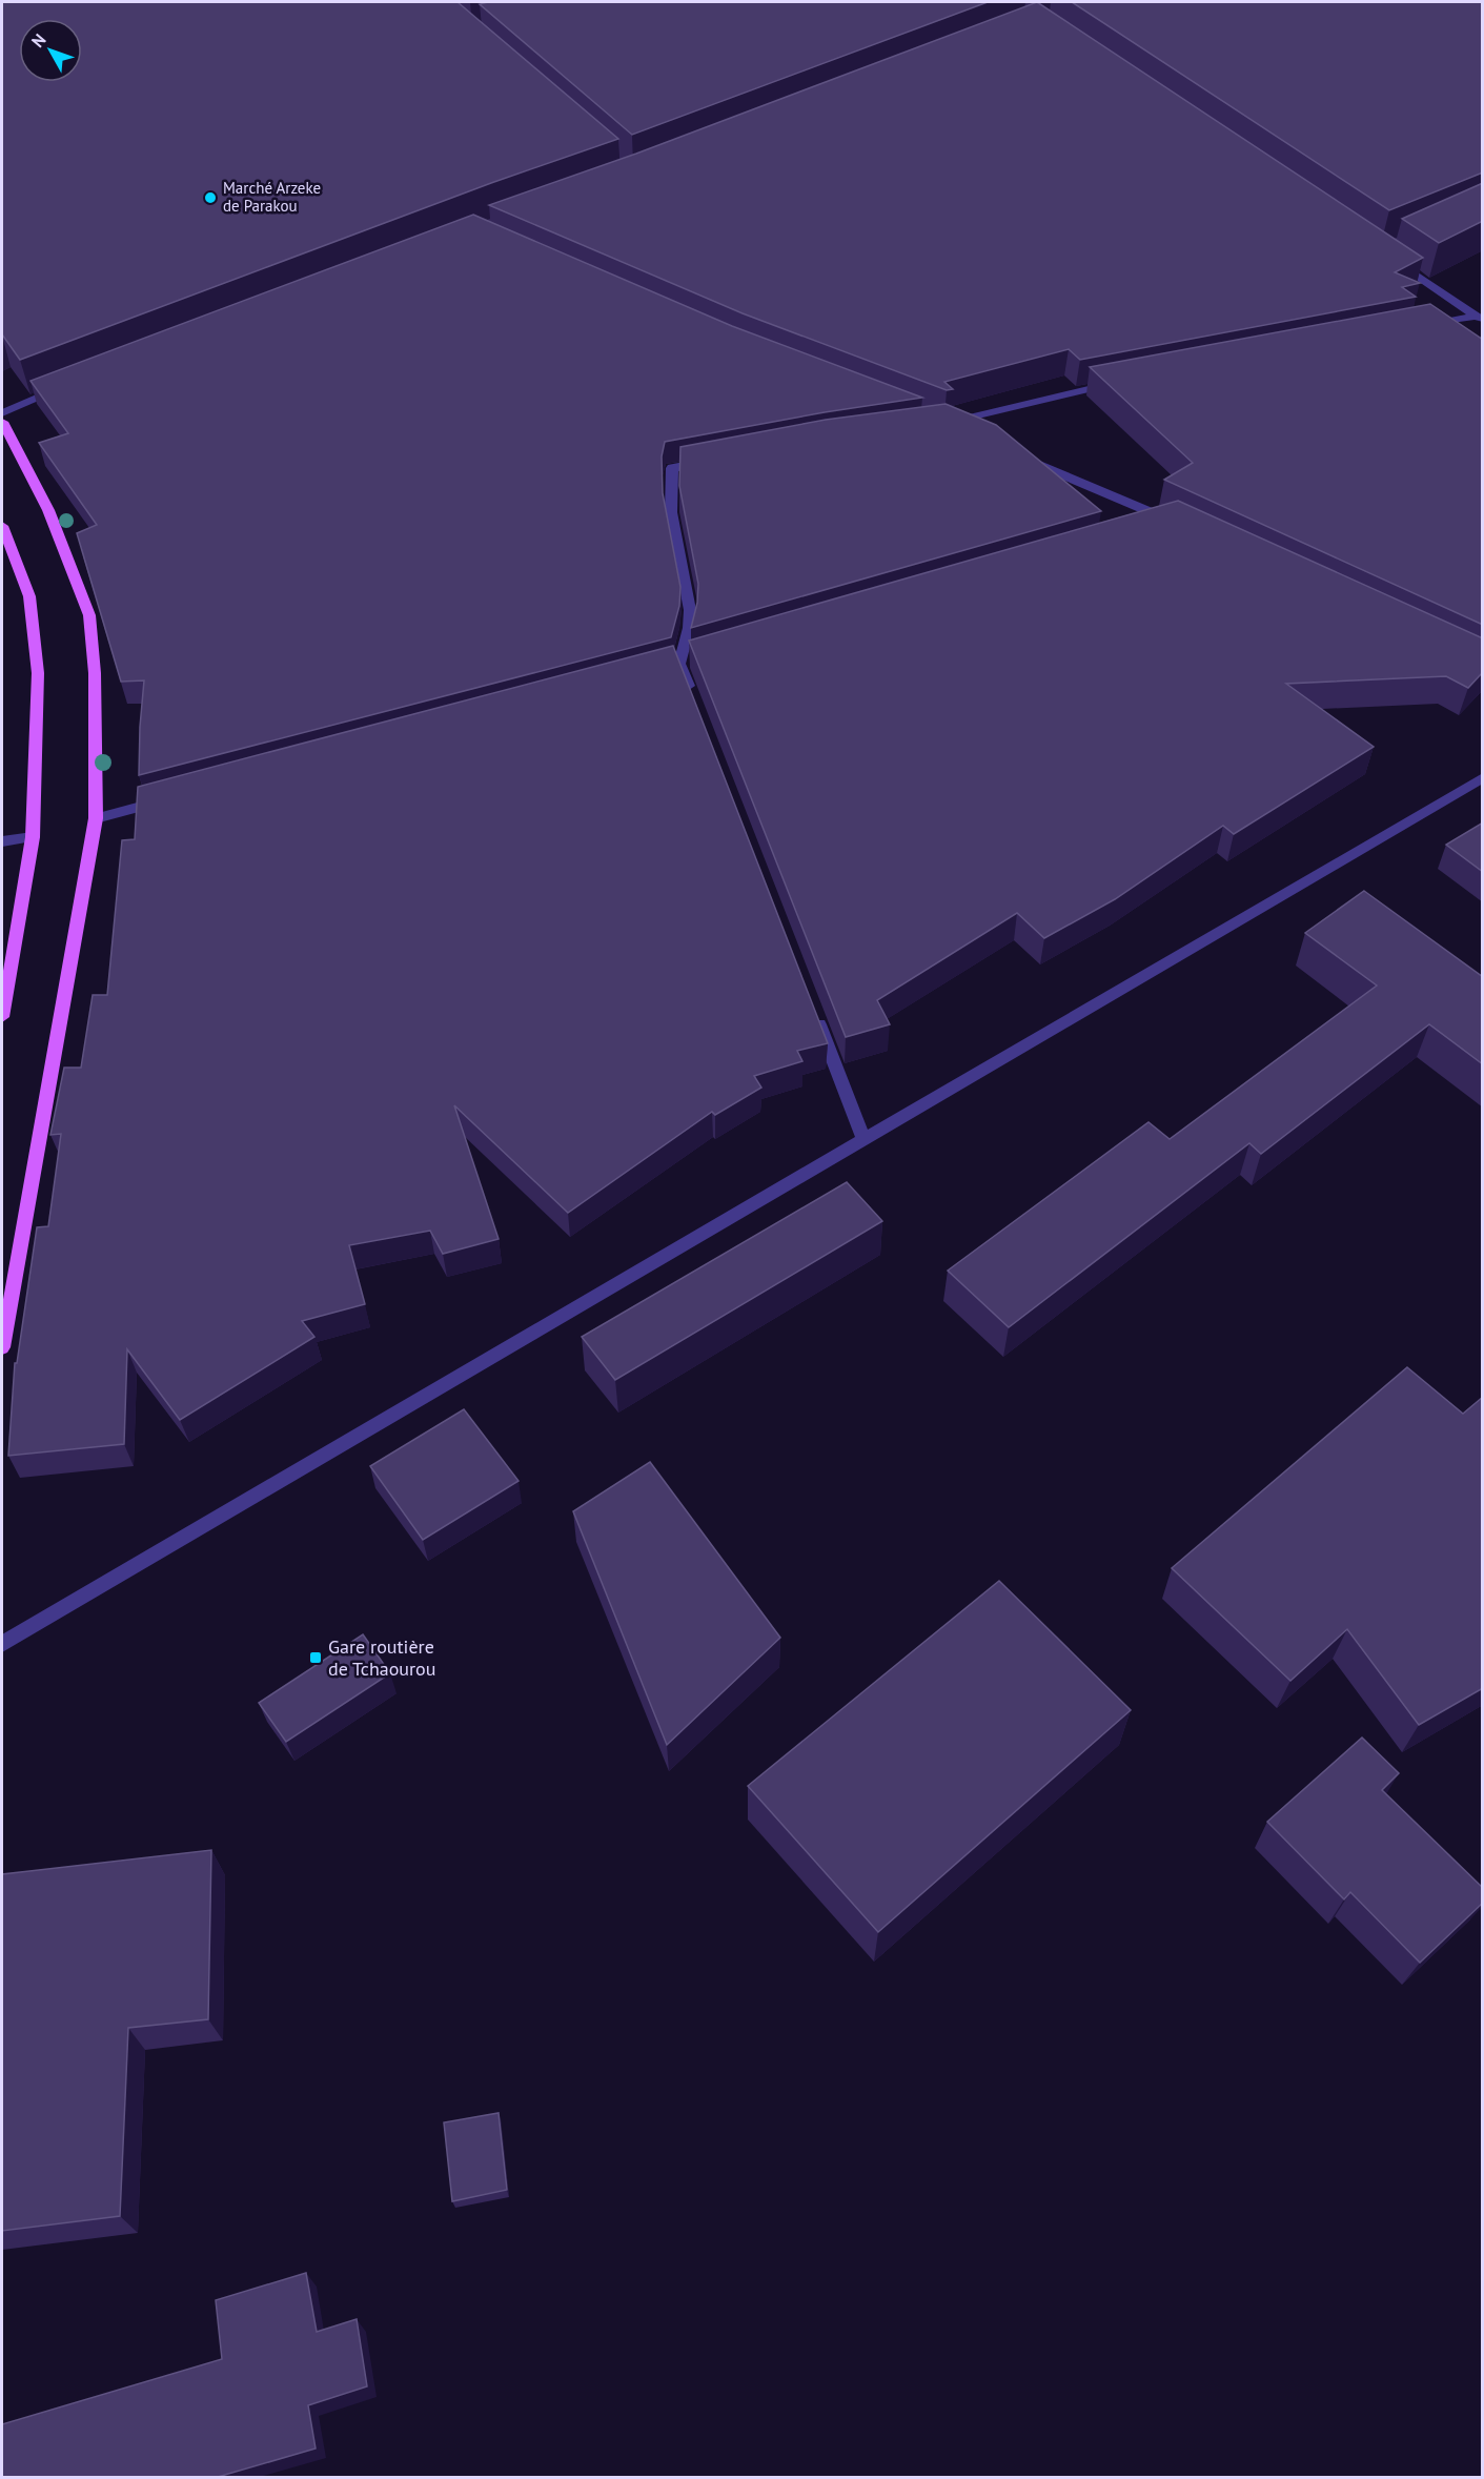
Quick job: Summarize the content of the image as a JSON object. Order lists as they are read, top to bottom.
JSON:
{
  "places": {
    "other": ["Marché Arzeke de Parakou"],
    "transit": ["Gare routière de Tchaourou"]
  },
  "north": "top left"
}
